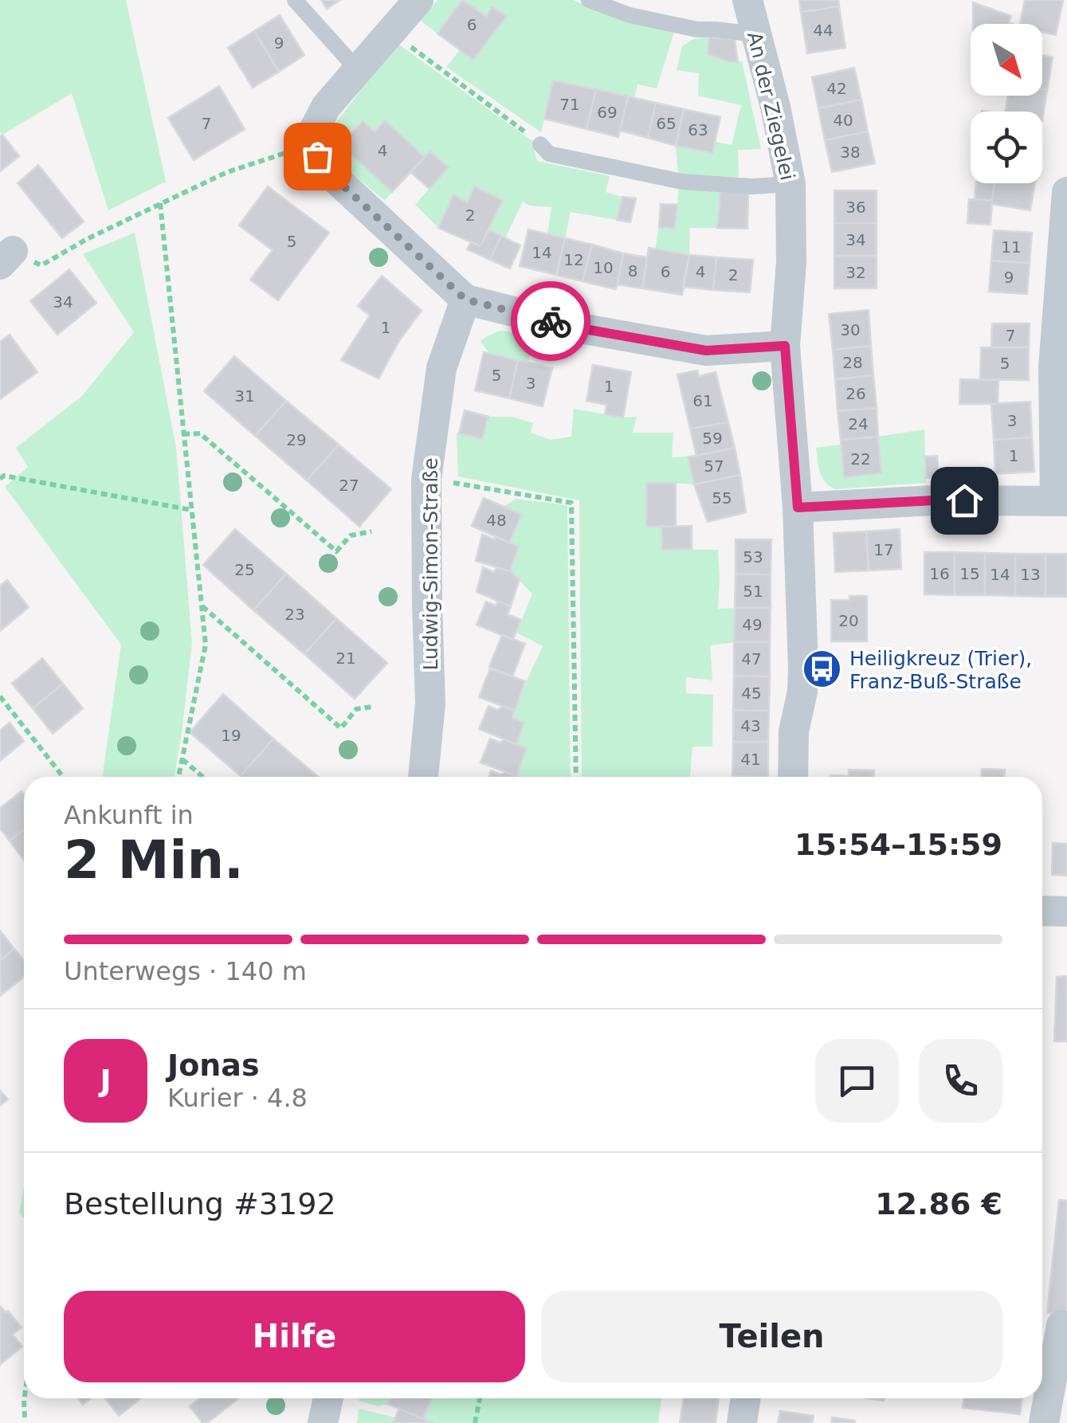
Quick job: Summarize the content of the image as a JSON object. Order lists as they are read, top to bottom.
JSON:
{
  "streets": {
    "street": ["An der Ziegelei", "Ludwig-Simon-Straße"]
  },
  "places": {
    "bus stop": ["Heiligkreuz (Trier), Franz-Buß-Straße"]
  },
  "house_numbers": [
    "6",
    "44",
    "9",
    "42",
    "71",
    "69",
    "40",
    "7",
    "65",
    "63",
    "4",
    "38",
    "36",
    "2",
    "34",
    "5",
    "11",
    "14",
    "12",
    "10",
    "8",
    "6",
    "4",
    "32",
    "2",
    "9",
    "34",
    "1",
    "30",
    "7",
    "28",
    "5",
    "5",
    "3",
    "1",
    "26",
    "31",
    "61",
    "3",
    "24",
    "59",
    "29",
    "1",
    "22",
    "57",
    "27",
    "55",
    "48",
    "17",
    "53",
    "25",
    "16",
    "15",
    "14",
    "13",
    "51",
    "23",
    "20",
    "49",
    "21",
    "47",
    "45",
    "43",
    "19",
    "41"
  ],
  "north": "bottom right",
  "page": {
    "heading": ["2 Min.", "Ankunft in", "15:54–15:59"],
    "panel": [
      "Jonas",
      "Kurier · 4.8",
      "Bestellung #3192",
      "12.86 €"
    ],
    "bar": "Unterwegs · 140 m",
    "round": "J",
    "buttons": ["Hilfe", "Teilen"]
  }
}
